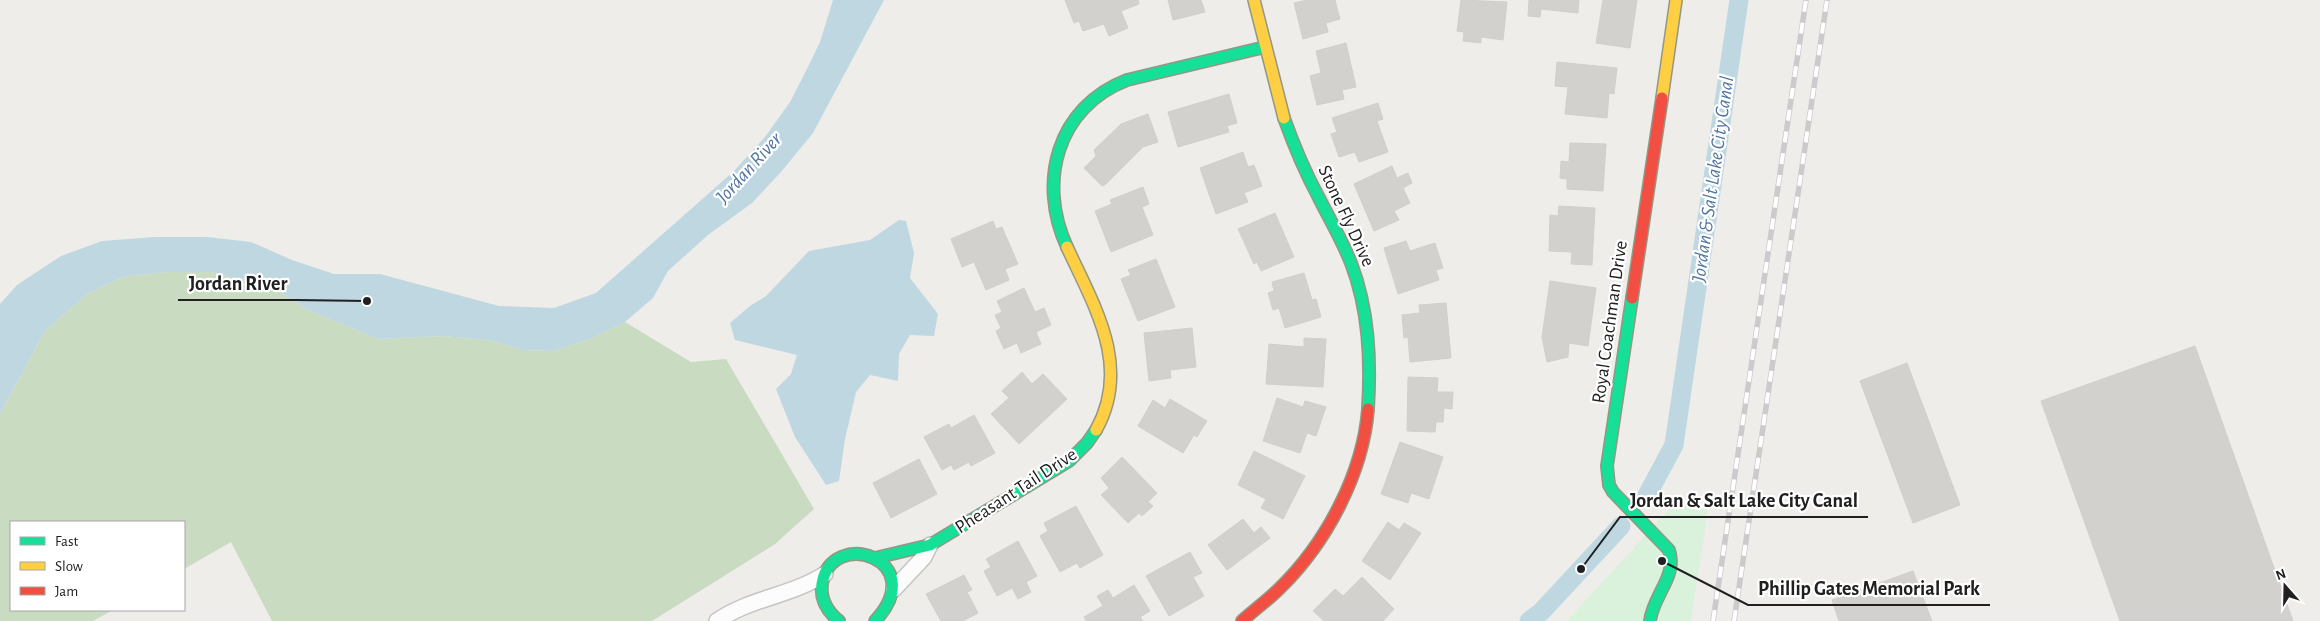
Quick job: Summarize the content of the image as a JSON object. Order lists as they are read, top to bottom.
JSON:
{
  "streets": {
    "street": ["Stone Fly Drive", "Royal Coachman Drive", "Pheasant Tail Drive"]
  },
  "crossings": [
    ["Stone Fly Drive", "Pheasant Tail Drive"]
  ],
  "water": ["Jordan River", "Jordan & Salt Lake City Canal"],
  "places": ["Jordan River", "Phillip Gates Memorial Park", "Jordan & Salt Lake City Canal"],
  "legend": ["Fast", "Slow", "Jam"],
  "north": "top"
}
